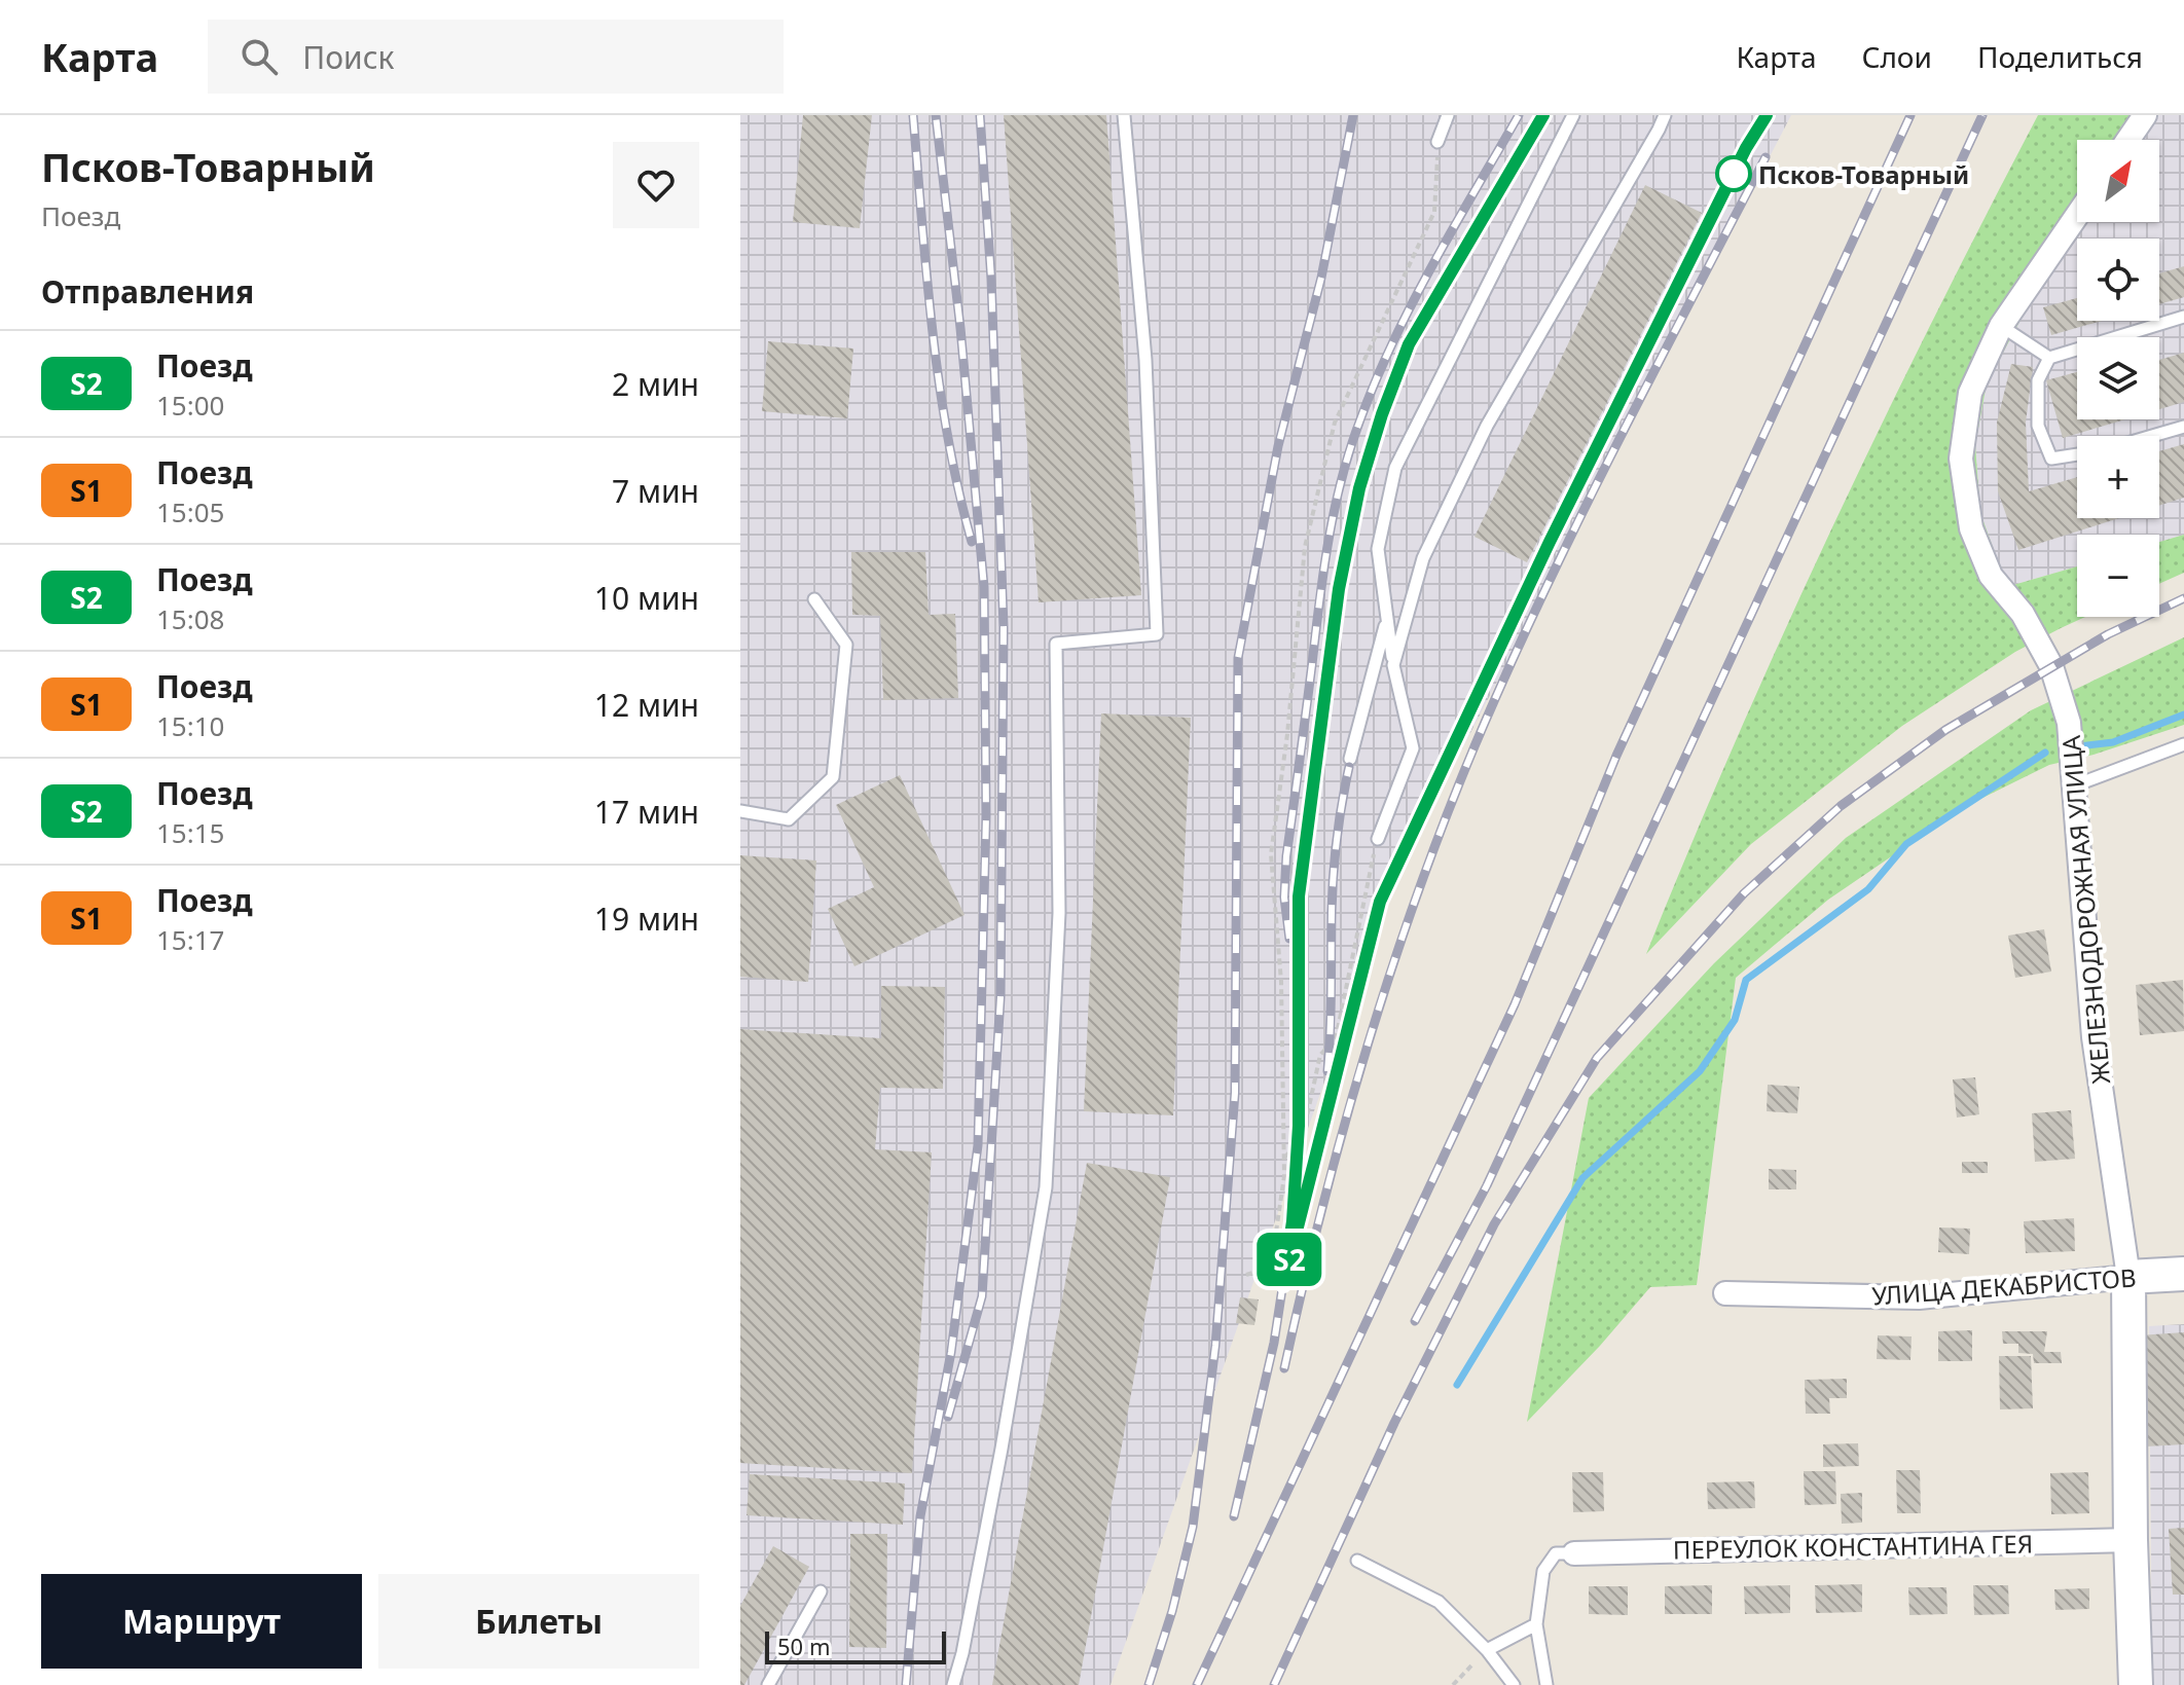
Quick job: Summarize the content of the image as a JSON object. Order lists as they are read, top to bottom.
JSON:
{
  "streets": {
    "street": ["ЖЕЛЕЗНОДОРОЖНАЯ УЛИЦА", "УЛИЦА ДЕКАБРИСТОВ", "ПЕРЕУЛОК КОНСТАНТИНА ГЕЯ"]
  },
  "crossings": [
    ["ЖЕЛЕЗНОДОРОЖНАЯ УЛИЦА", "УЛИЦА ДЕКАБРИСТОВ"],
    ["ЖЕЛЕЗНОДОРОЖНАЯ УЛИЦА", "ПЕРЕУЛОК КОНСТАНТИНА ГЕЯ"]
  ],
  "places": ["Псков-Товарный"],
  "scale_bar": "50 m",
  "north": "top right",
  "page": {
    "header": "Карта",
    "search": "Поиск",
    "nav": ["Карта", "Слои", "Поделиться"],
    "heading": [
      ["Псков-Товарный", "Поезд"],
      "Отправления"
    ],
    "on_map": "S2",
    "map_buttons": ["+", "−"],
    "list": [
      {
        "mark": "S2",
        "name": "Поезд",
        "note": "15:00",
        "value": "2 мин"
      },
      {
        "mark": "S1",
        "name": "Поезд",
        "note": "15:05",
        "value": "7 мин"
      },
      {
        "mark": "S2",
        "name": "Поезд",
        "note": "15:08",
        "value": "10 мин"
      },
      {
        "mark": "S1",
        "name": "Поезд",
        "note": "15:10",
        "value": "12 мин"
      },
      {
        "mark": "S2",
        "name": "Поезд",
        "note": "15:15",
        "value": "17 мин"
      },
      {
        "mark": "S1",
        "name": "Поезд",
        "note": "15:17",
        "value": "19 мин"
      }
    ],
    "buttons": ["Маршрут", "Билеты"],
    "scale": "50 m"
  }
}
